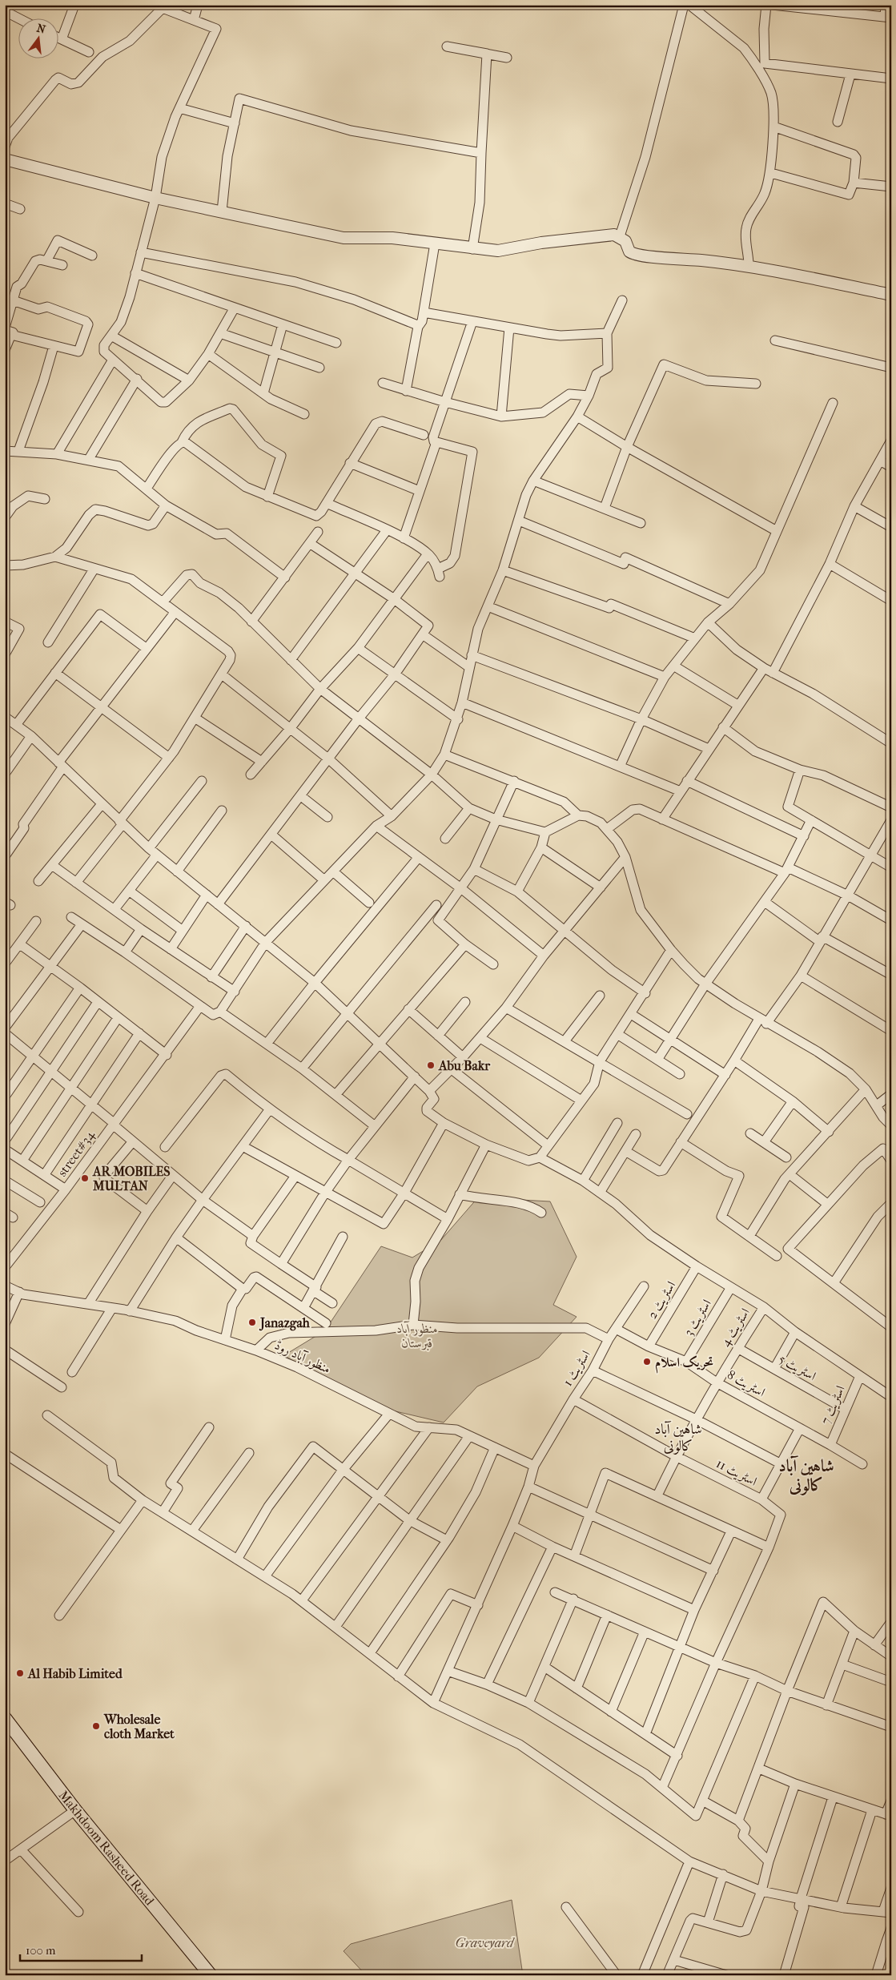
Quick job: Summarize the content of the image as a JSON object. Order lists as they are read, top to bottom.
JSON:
{
  "streets": {
    "main road": ["Makhdoom Rasheed Road"],
    "street": [
      "street#34",
      "اسٹریٹ 2",
      "اسٹریٹ 3",
      "اسٹریٹ 4",
      "منظور آباد روڈ",
      "اسٹریٹ 5",
      "اسٹریٹ 1",
      "اسٹریٹ 8",
      "اسٹریٹ 7",
      "اسٹریٹ 11"
    ]
  },
  "crossings": [
    ["اسٹریٹ 2", "اسٹریٹ 8"],
    ["اسٹریٹ 3", "اسٹریٹ 8"],
    ["اسٹریٹ 4", "اسٹریٹ 5"],
    ["اسٹریٹ 4", "اسٹریٹ 8"],
    ["اسٹریٹ 4", "اسٹریٹ 11"],
    ["منظور آباد روڈ", "اسٹریٹ 1"],
    ["اسٹریٹ 5", "اسٹریٹ 7"],
    ["اسٹریٹ 1", "اسٹریٹ 8"],
    ["اسٹریٹ 1", "اسٹریٹ 11"],
    ["اسٹریٹ 8", "اسٹریٹ 7"]
  ],
  "districts": ["شاہین آباد کالونی", "شاہین آباد کالونی"],
  "parks": ["منظور آباد قبرستان", "Graveyard"],
  "places": [
    "Abu Bakr",
    "AR MOBILES MULTAN",
    "Janazgah",
    "تحریک اسلام",
    "Al Habib Limited",
    "Wholesale cloth Market"
  ],
  "scale_bar": "100 m",
  "north": "top"
}
